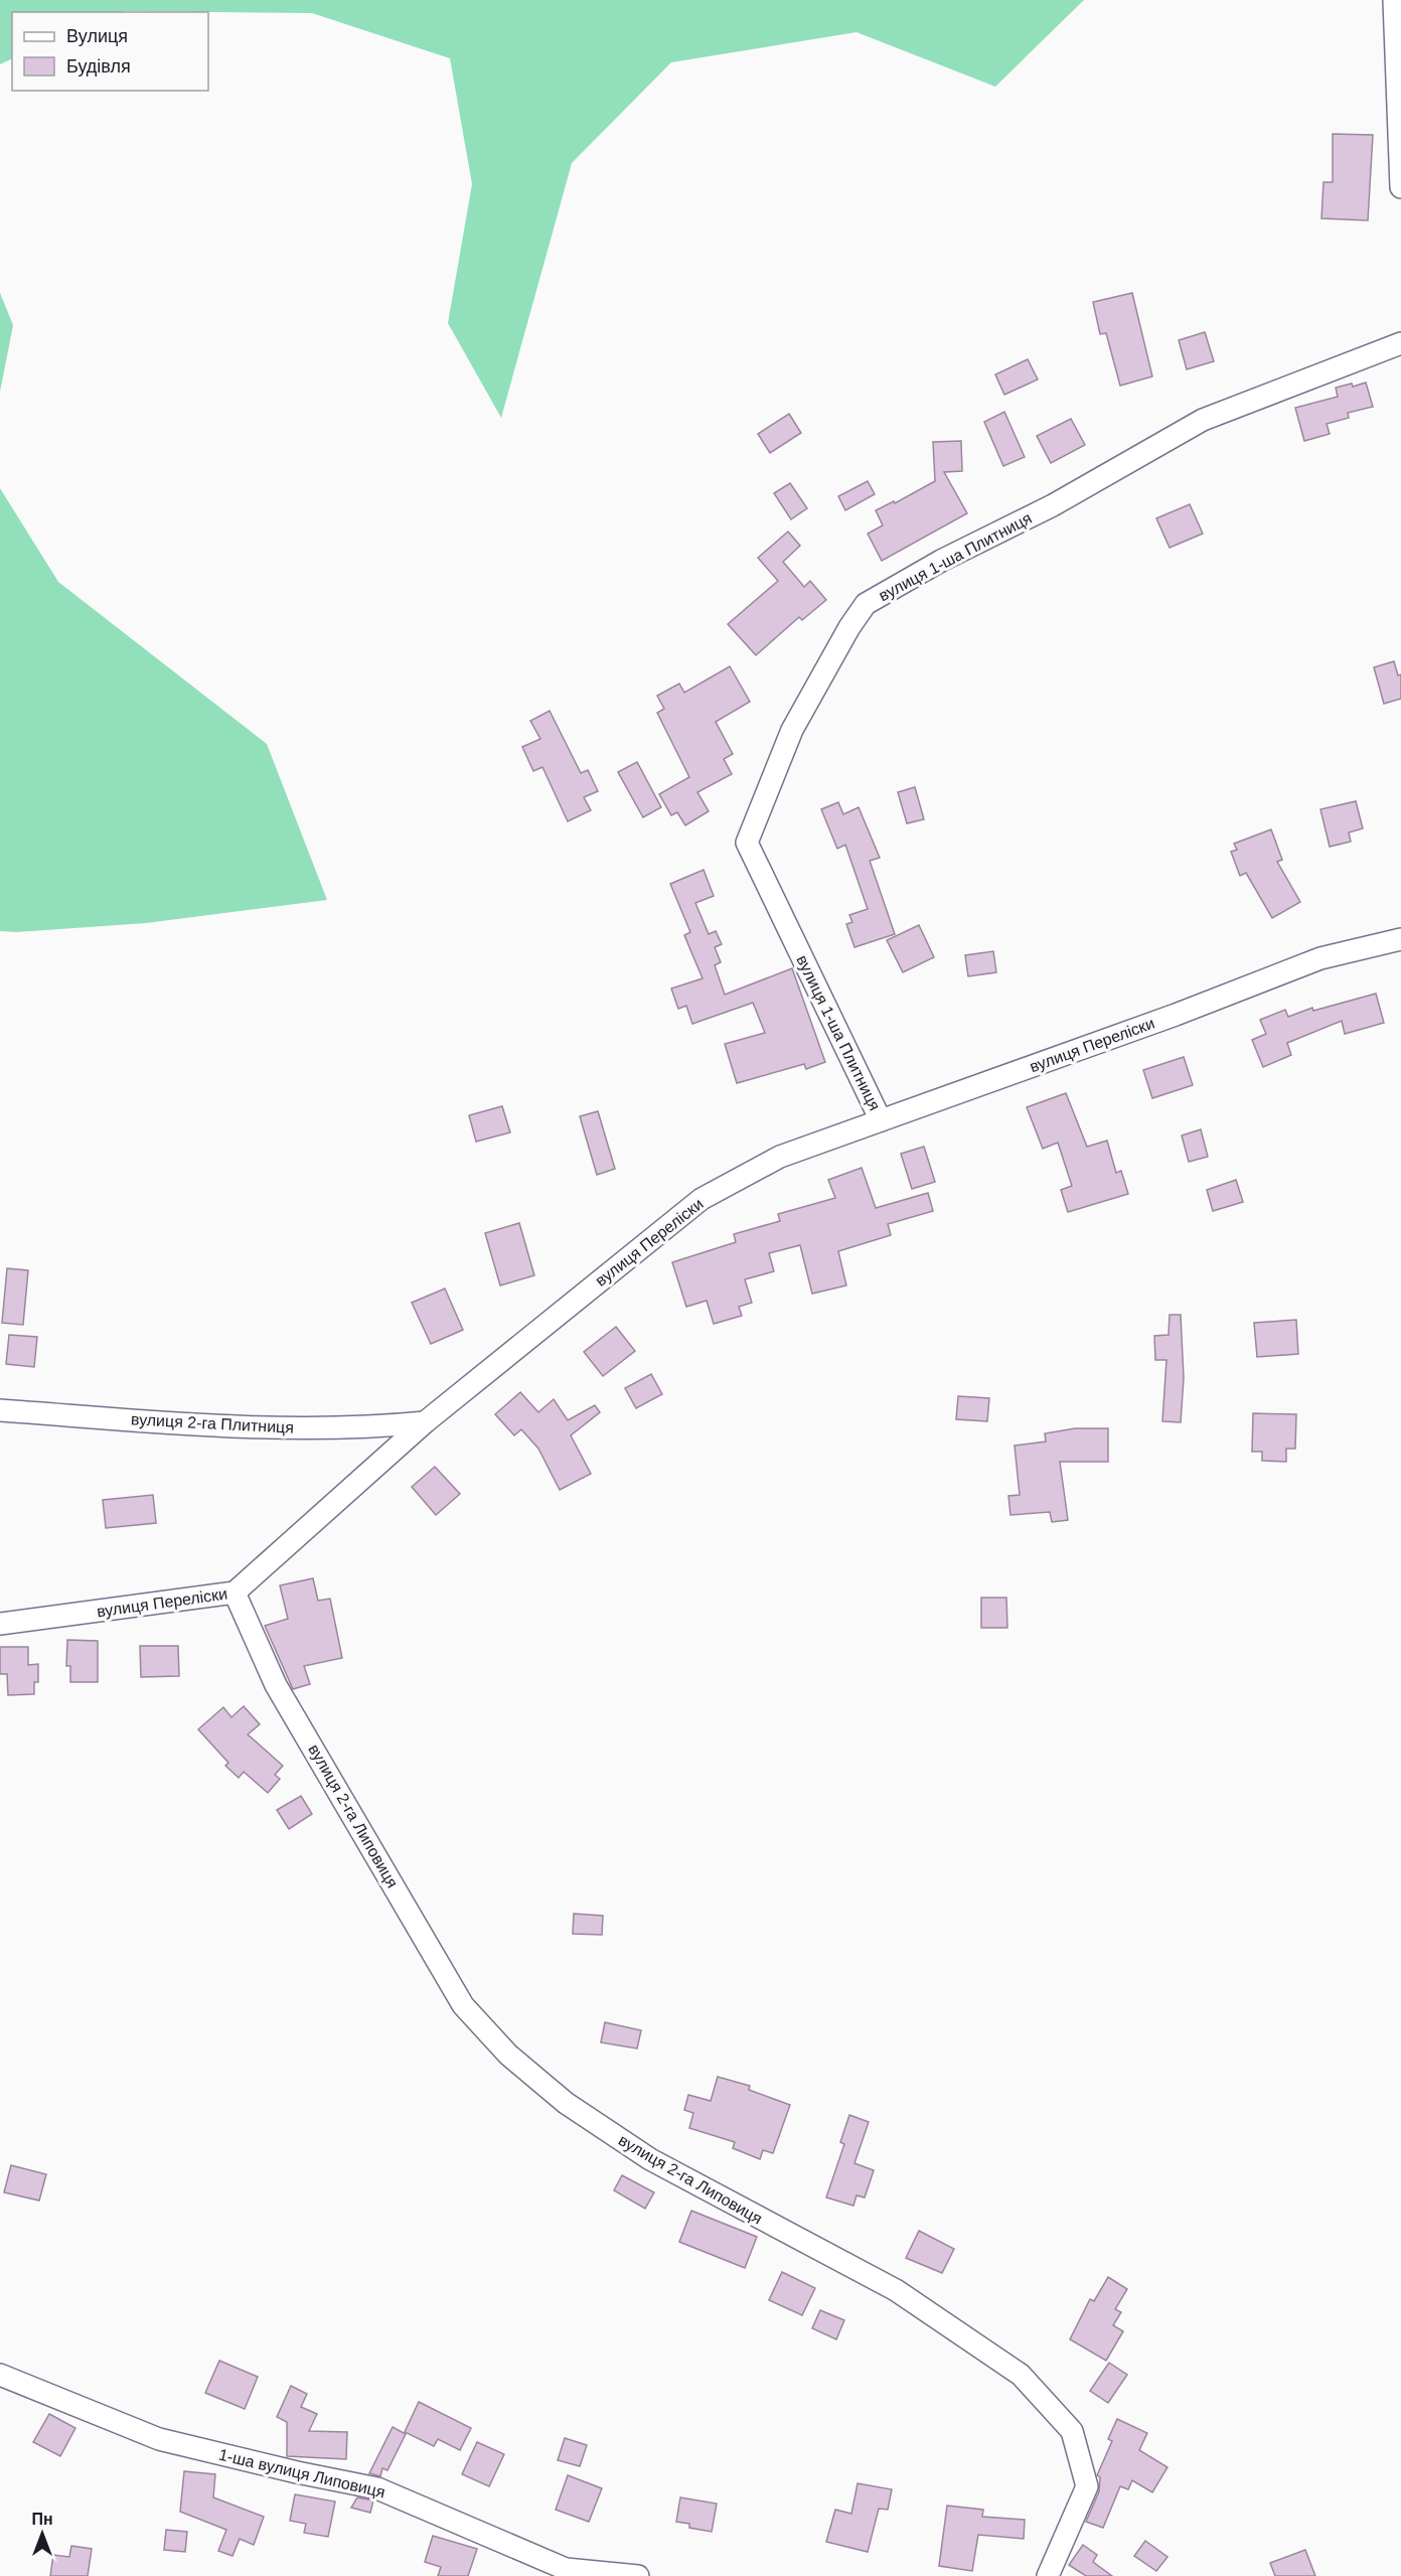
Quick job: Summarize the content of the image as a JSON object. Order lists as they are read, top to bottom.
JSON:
{
  "streets": {
    "street": [
      "вулиця 1-ша Плитниця",
      "вулиця Переліски",
      "вулиця 2-га Плитниця",
      "вулиця 2-га Липовиця",
      "1-ша вулиця Липовиця"
    ]
  },
  "crossings": [
    ["вулиця 1-ша Плитниця", "вулиця Переліски"],
    ["вулиця Переліски", "вулиця 2-га Плитниця"],
    ["вулиця Переліски", "вулиця 2-га Липовиця"]
  ],
  "legend": ["Вулиця", "Будівля"],
  "north": "top"
}
